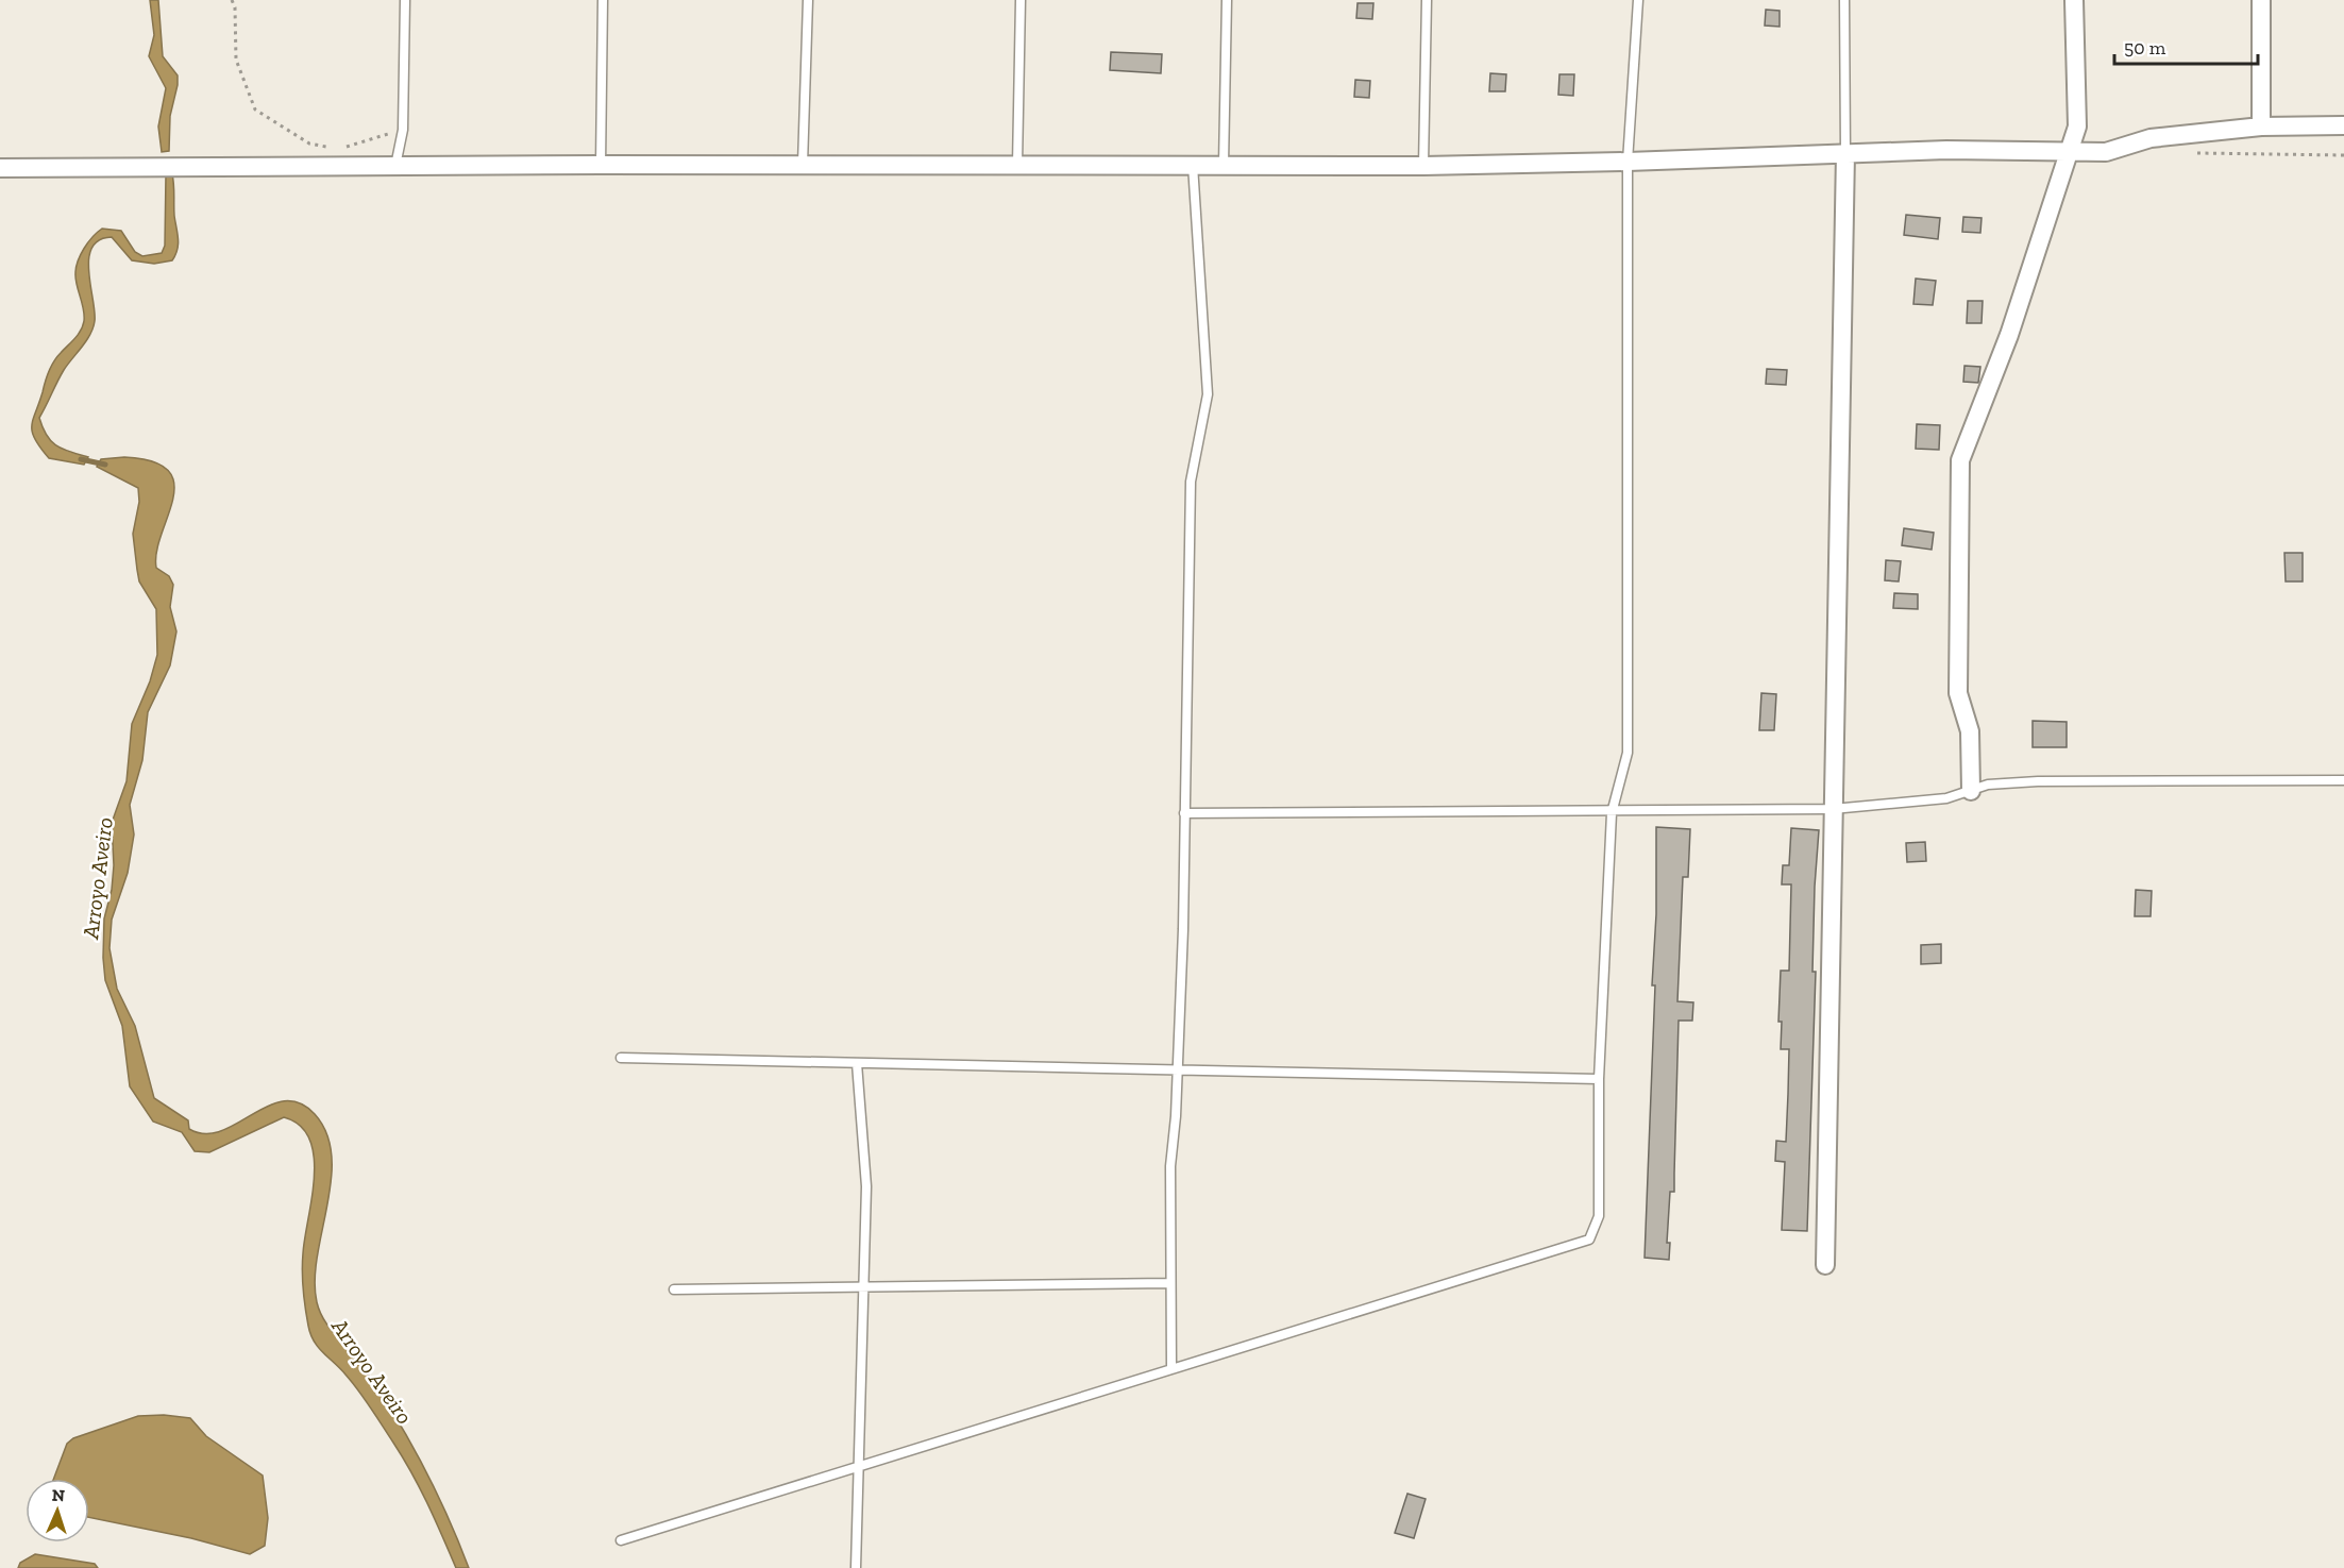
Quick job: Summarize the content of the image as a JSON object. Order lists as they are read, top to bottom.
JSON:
{
  "water": ["Arroyo Aveiro"],
  "scale_bar": "50 m",
  "north": "top"
}
